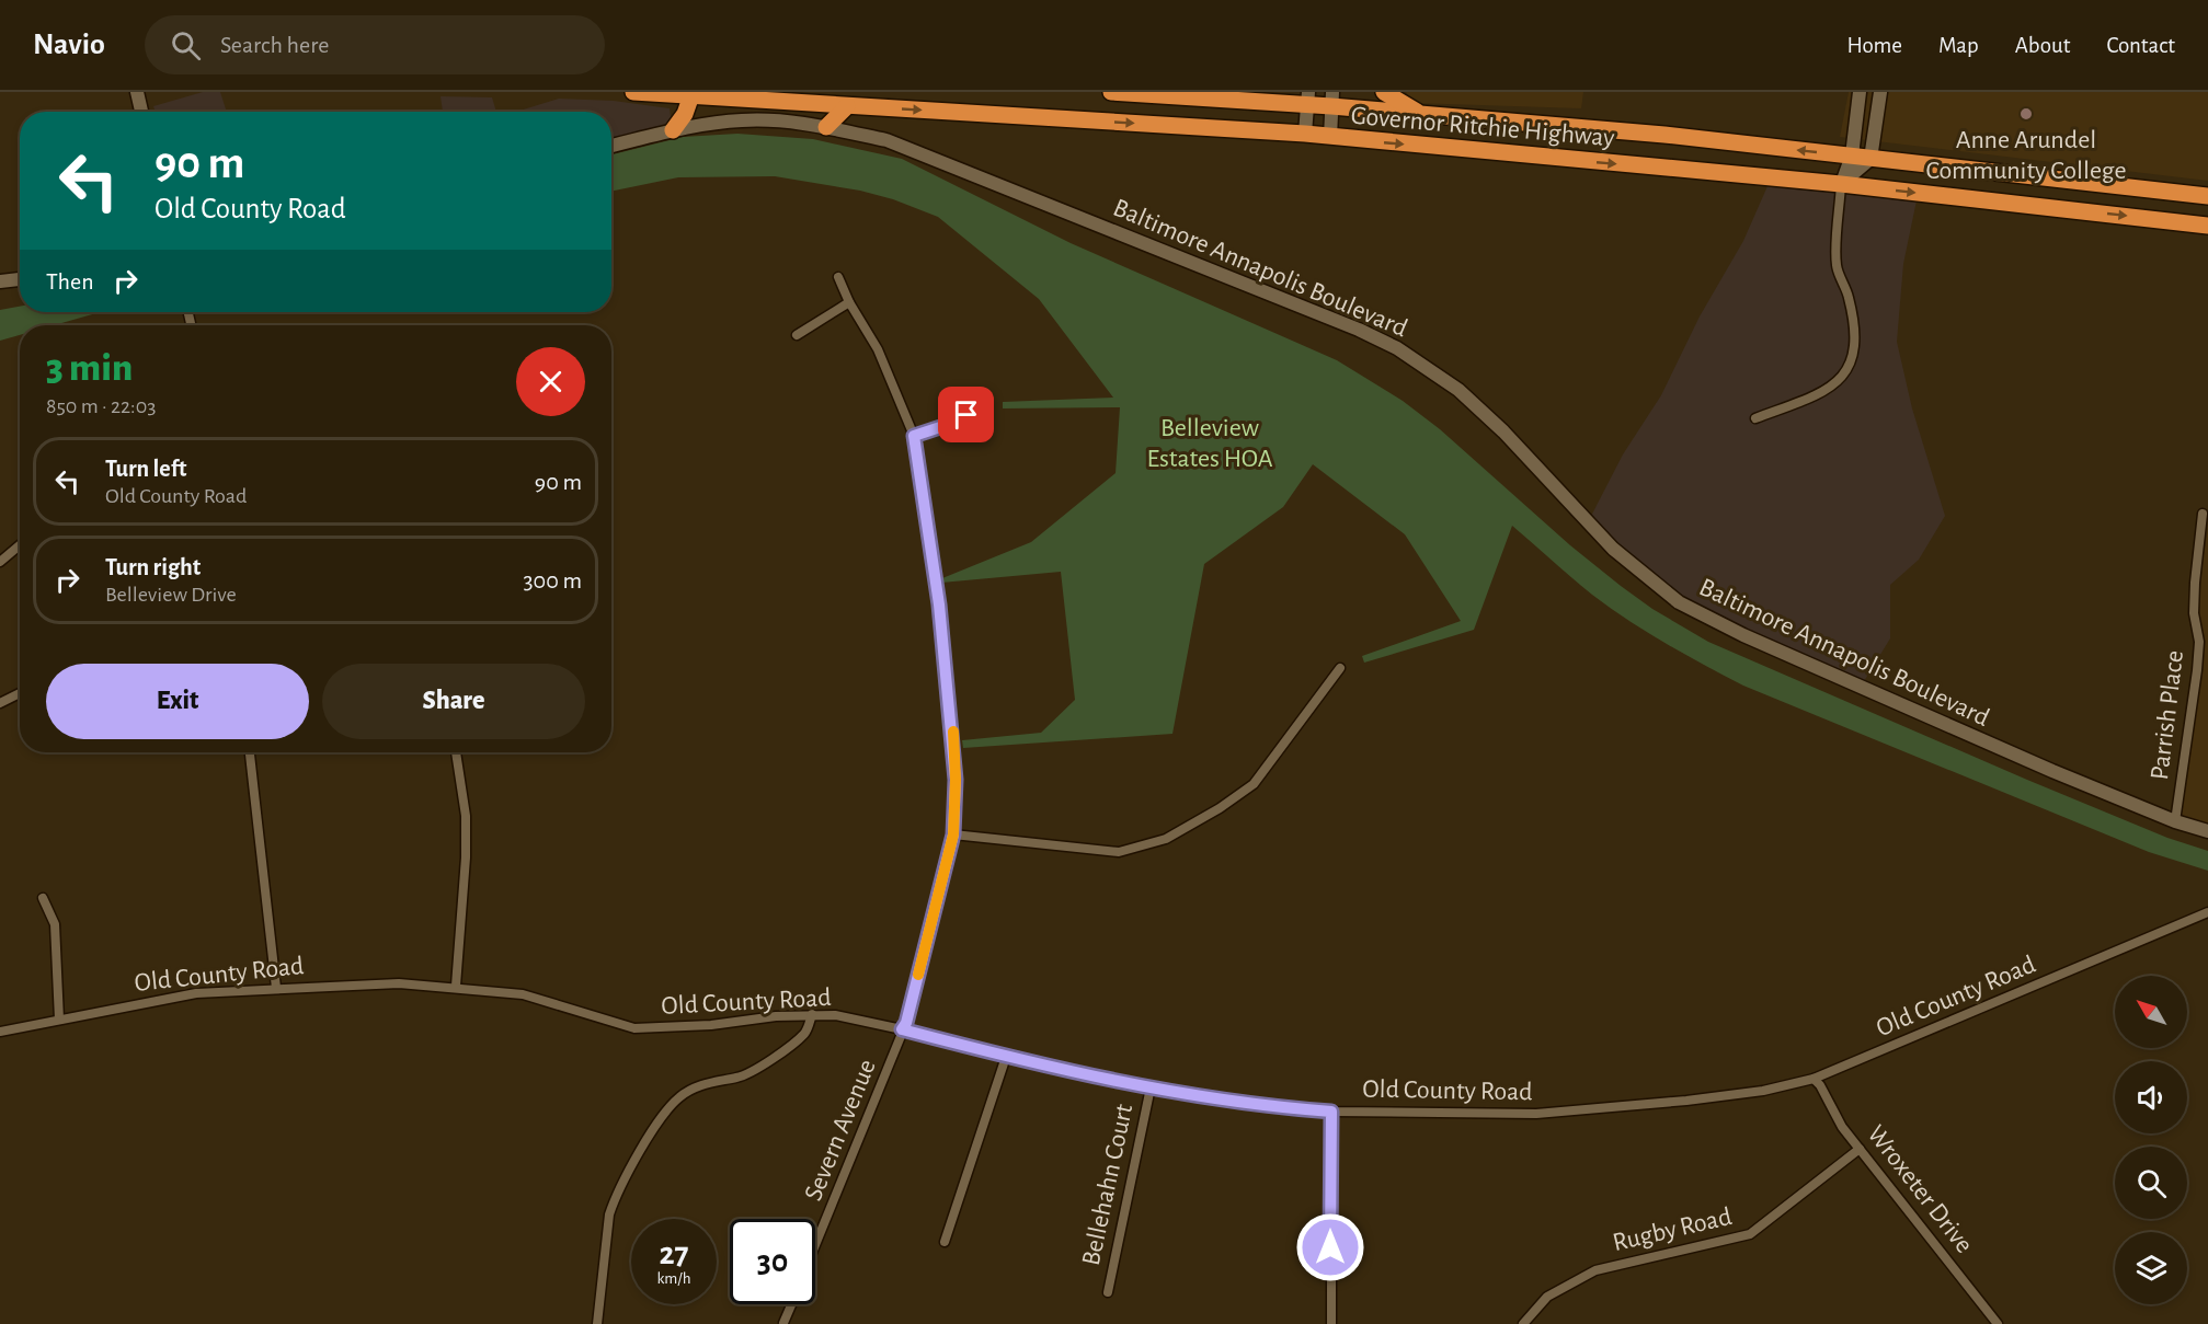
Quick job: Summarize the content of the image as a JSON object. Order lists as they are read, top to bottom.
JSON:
{
  "streets": {
    "highway": ["Governor Ritchie Highway"],
    "street": [
      "Baltimore Annapolis Boulevard",
      "Parrish Place",
      "Old County Road",
      "Severn Avenue",
      "Bellehahn Court",
      "Wroxeter Drive",
      "Rugby Road"
    ]
  },
  "crossings": [
    ["Baltimore Annapolis Boulevard", "Parrish Place"],
    ["Old County Road", "Severn Avenue"],
    ["Old County Road", "Bellehahn Court"],
    ["Old County Road", "Wroxeter Drive"],
    ["Wroxeter Drive", "Rugby Road"]
  ],
  "parks": ["Belleview Estates HOA"],
  "places": ["Anne Arundel Community College"],
  "north": "top left",
  "page": {
    "header": "Navio",
    "search": "Search here",
    "nav": [
      "Home",
      "Map",
      "About",
      "Contact"
    ],
    "turn": ["90 m", "Old County Road"],
    "then": "Then",
    "heading": ["3 min", "850 m · 22:03"],
    "list": [
      {
        "name": "Turn left",
        "note": "Old County Road",
        "value": "90 m"
      },
      {
        "name": "Turn right",
        "note": "Belleview Drive",
        "value": "300 m"
      }
    ],
    "buttons": ["Exit", "Share"],
    "speed": "27 km/h",
    "limit": "30"
  }
}
